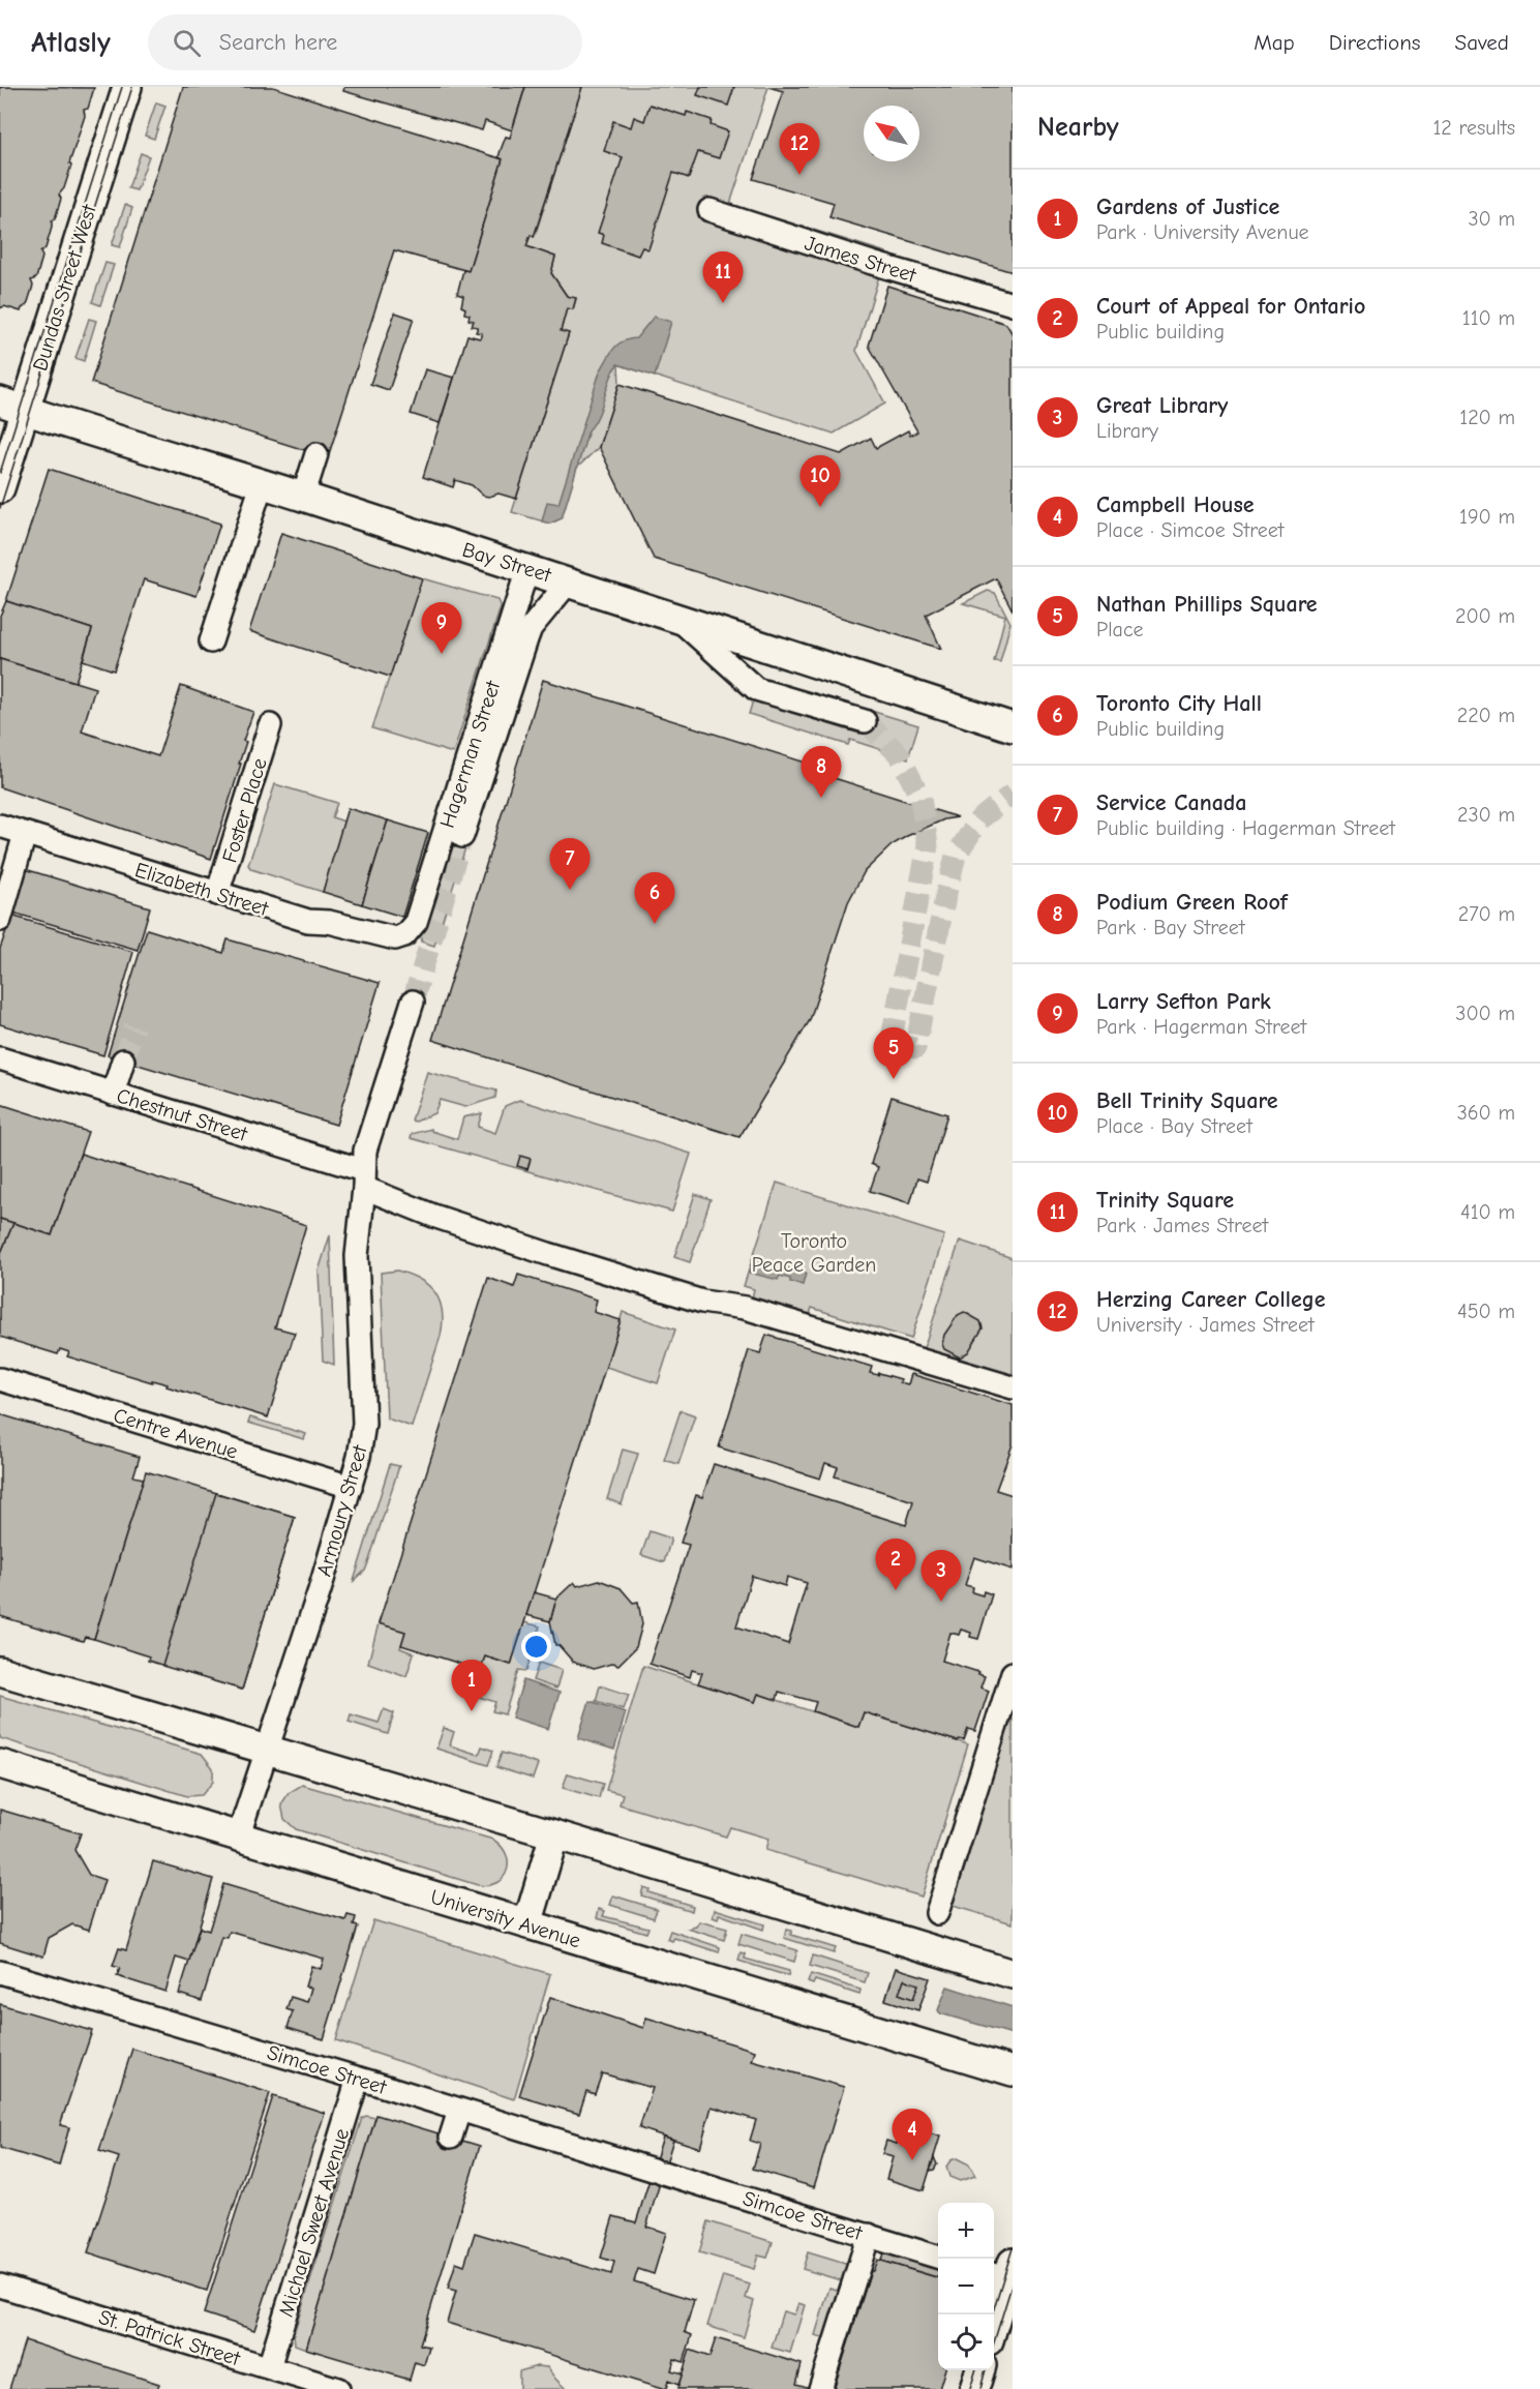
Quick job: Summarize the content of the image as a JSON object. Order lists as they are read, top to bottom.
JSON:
{
  "streets": {
    "main road": ["Dundas Street West", "Bay Street", "University Avenue"],
    "street": [
      "James Street",
      "Hagerman Street",
      "Foster Place",
      "Elizabeth Street",
      "Chestnut Street",
      "Centre Avenue",
      "Armoury Street",
      "Simcoe Street",
      "Michael Sweet Avenue",
      "St. Patrick Street"
    ]
  },
  "crossings": [
    ["Dundas Street West", "Bay Street"],
    ["Bay Street", "Hagerman Street"],
    ["Hagerman Street", "Elizabeth Street"],
    ["Foster Place", "Elizabeth Street"],
    ["Chestnut Street", "Armoury Street"],
    ["Centre Avenue", "Armoury Street"],
    ["Armoury Street", "University Avenue"],
    ["Simcoe Street", "Michael Sweet Avenue"],
    ["Michael Sweet Avenue", "St. Patrick Street"]
  ],
  "parks": ["Toronto Peace Garden"],
  "north": "top left",
  "page": {
    "header": "Atlasly",
    "search": "Search here",
    "nav": ["Map", "Directions", "Saved"],
    "heading": ["Nearby", "12 results"],
    "pins": [
      "12",
      "11",
      "10",
      "9",
      "8",
      "7",
      "6",
      "5",
      "2",
      "3",
      "1",
      "4"
    ],
    "list": [
      {
        "mark": "1",
        "name": "Gardens of Justice",
        "note": "Park · University Avenue",
        "value": "30 m"
      },
      {
        "mark": "2",
        "name": "Court of Appeal for Ontario",
        "note": "Public building",
        "value": "110 m"
      },
      {
        "mark": "3",
        "name": "Great Library",
        "note": "Library",
        "value": "120 m"
      },
      {
        "mark": "4",
        "name": "Campbell House",
        "note": "Place · Simcoe Street",
        "value": "190 m"
      },
      {
        "mark": "5",
        "name": "Nathan Phillips Square",
        "note": "Place",
        "value": "200 m"
      },
      {
        "mark": "6",
        "name": "Toronto City Hall",
        "note": "Public building",
        "value": "220 m"
      },
      {
        "mark": "7",
        "name": "Service Canada",
        "note": "Public building · Hagerman Street",
        "value": "230 m"
      },
      {
        "mark": "8",
        "name": "Podium Green Roof",
        "note": "Park · Bay Street",
        "value": "270 m"
      },
      {
        "mark": "9",
        "name": "Larry Sefton Park",
        "note": "Park · Hagerman Street",
        "value": "300 m"
      },
      {
        "mark": "10",
        "name": "Bell Trinity Square",
        "note": "Place · Bay Street",
        "value": "360 m"
      },
      {
        "mark": "11",
        "name": "Trinity Square",
        "note": "Park · James Street",
        "value": "410 m"
      },
      {
        "mark": "12",
        "name": "Herzing Career College",
        "note": "University · James Street",
        "value": "450 m"
      }
    ],
    "map_buttons": ["+", "−"]
  }
}
